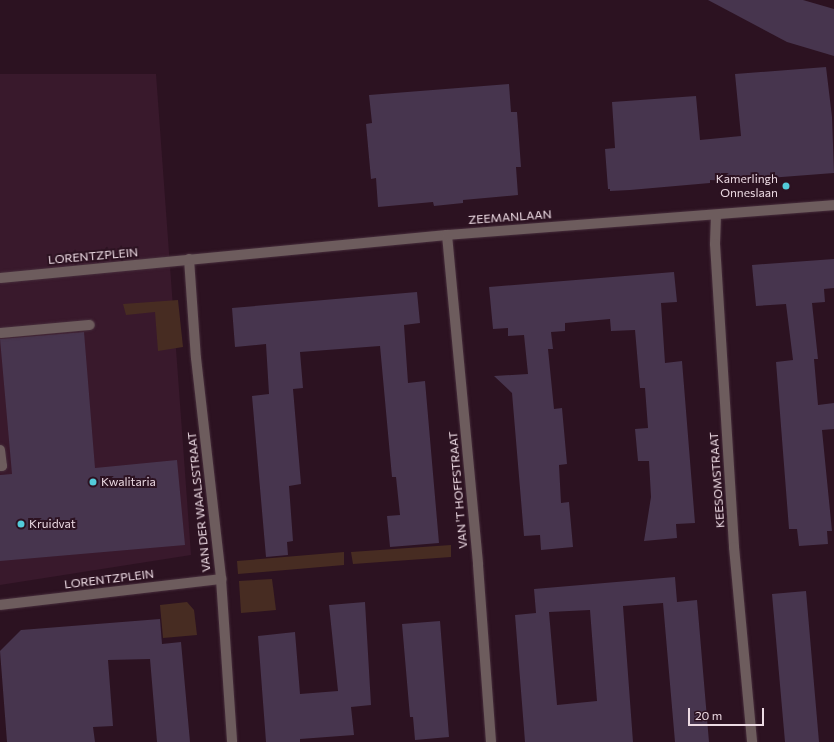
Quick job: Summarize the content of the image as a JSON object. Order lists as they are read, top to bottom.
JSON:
{
  "streets": {
    "street": [
      "ZEEMANLAAN",
      "LORENTZPLEIN",
      "KEESOMSTRAAT",
      "VAN 'T HOFFSTRAAT",
      "VAN DER WAALSSTRAAT"
    ]
  },
  "crossings": [
    ["ZEEMANLAAN", "LORENTZPLEIN"],
    ["ZEEMANLAAN", "KEESOMSTRAAT"],
    ["ZEEMANLAAN", "VAN 'T HOFFSTRAAT"],
    ["ZEEMANLAAN", "VAN DER WAALSSTRAAT"],
    ["LORENTZPLEIN", "VAN DER WAALSSTRAAT"]
  ],
  "places": ["Kamerlingh Onneslaan", "Kwalitaria", "Kruidvat"],
  "scale_bar": "20 m"
}
